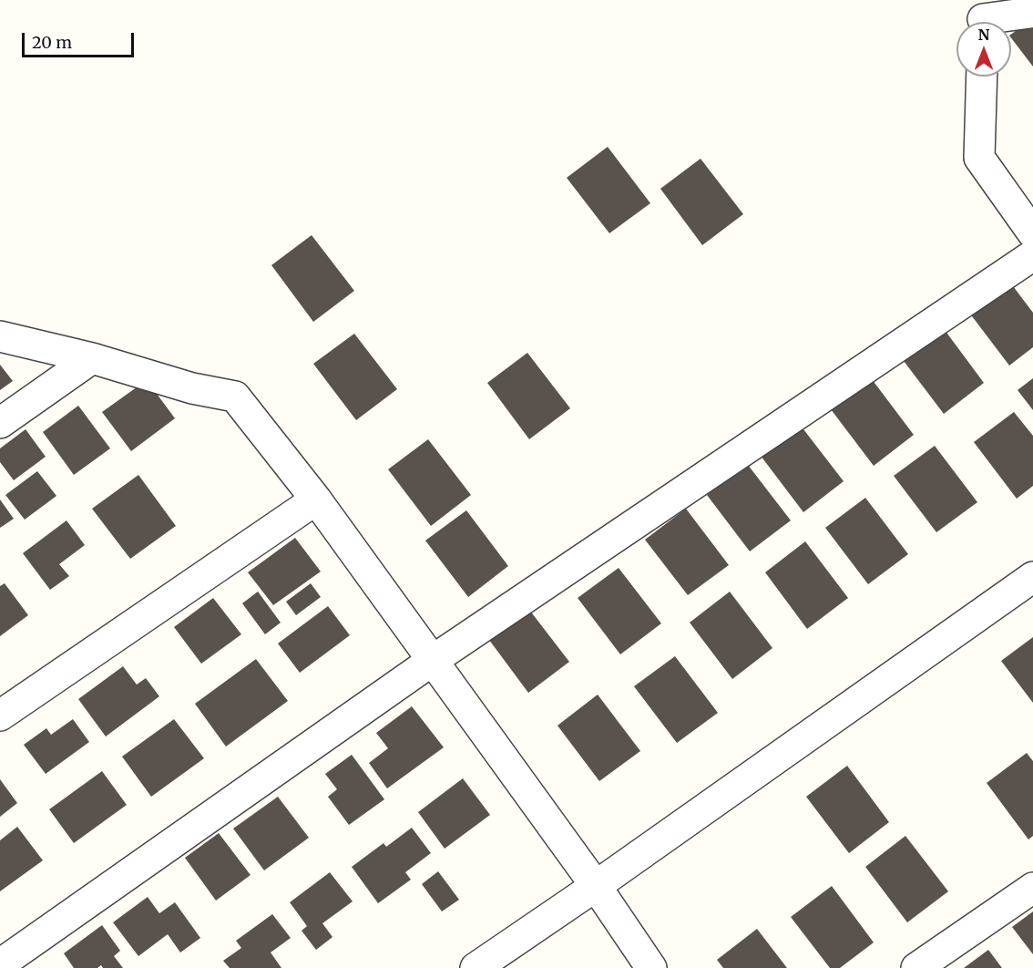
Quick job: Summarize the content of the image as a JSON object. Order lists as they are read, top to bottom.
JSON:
{
  "scale_bar": "20 m",
  "north": "top"
}
